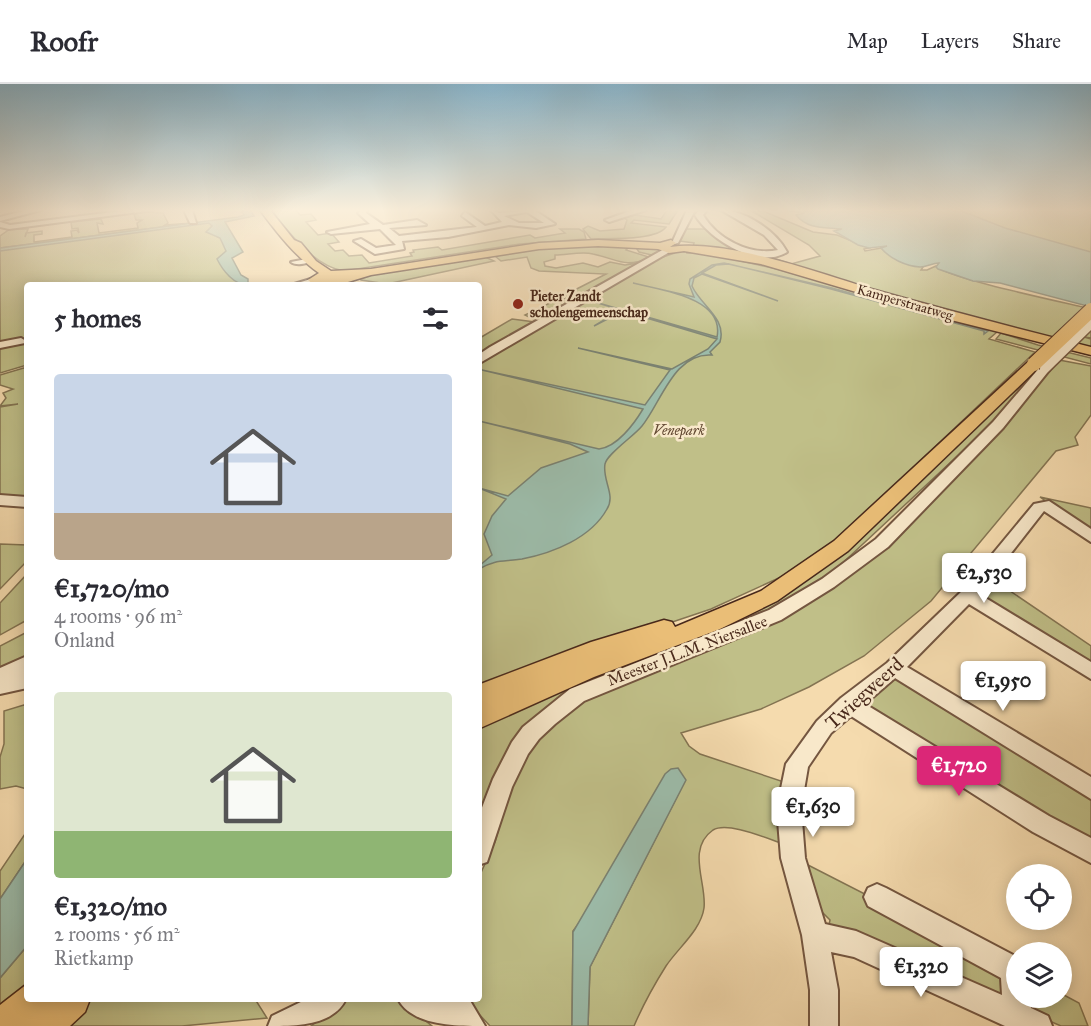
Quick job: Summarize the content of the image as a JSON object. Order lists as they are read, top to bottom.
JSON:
{
  "streets": {
    "main road": ["Kamperstraatweg", "Meester J.L.M. Niersallee"],
    "street": ["Twiegweerd"]
  },
  "parks": ["Venepark"],
  "places": ["Pieter Zandt scholengemeenschap"],
  "page": {
    "header": "Roofr",
    "nav": ["Map", "Layers", "Share"],
    "heading": "5 homes",
    "list": [
      {
        "name": "€1,720/mo",
        "note": "4 rooms · 96 m² · Onland"
      },
      {
        "name": "€1,320/mo",
        "note": "2 rooms · 56 m² · Rietkamp"
      }
    ],
    "price": [
      "€2,530",
      "€1,950",
      "€1,720",
      "€1,630",
      "€1,320"
    ]
  }
}
